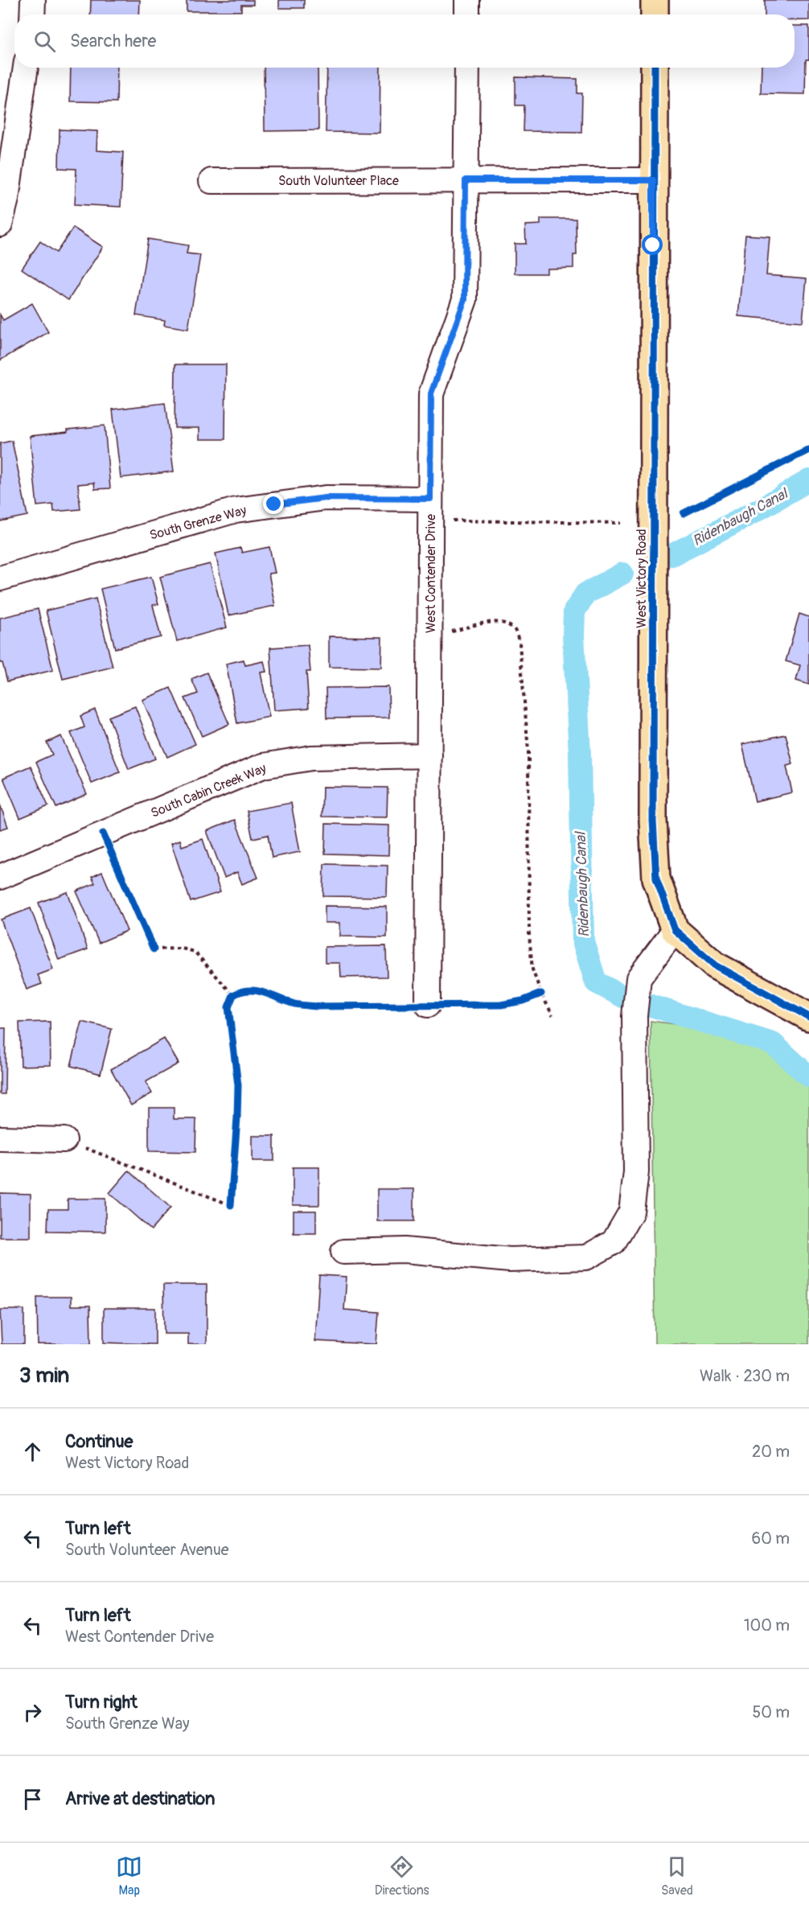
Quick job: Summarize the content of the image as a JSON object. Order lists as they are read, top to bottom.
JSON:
{
  "streets": {
    "main road": ["West Victory Road"],
    "street": [
      "South Volunteer Place",
      "South Grenze Way",
      "West Contender Drive",
      "South Cabin Creek Way"
    ]
  },
  "crossings": [
    ["South Volunteer Place", "West Contender Drive"],
    ["South Volunteer Place", "West Victory Road"],
    ["South Grenze Way", "West Contender Drive"],
    ["West Contender Drive", "South Cabin Creek Way"]
  ],
  "water": ["Ridenbaugh Canal"],
  "page": {
    "search": "Search here",
    "heading": ["3 min", "Walk · 230 m"],
    "list": [
      ["Continue", "West Victory Road", "20 m"],
      ["Turn left", "South Volunteer Avenue", "60 m"],
      ["Turn left", "West Contender Drive", "100 m"],
      ["Turn right", "South Grenze Way", "50 m"],
      "Arrive at destination"
    ],
    "nav": ["Map", "Directions", "Saved"]
  }
}
